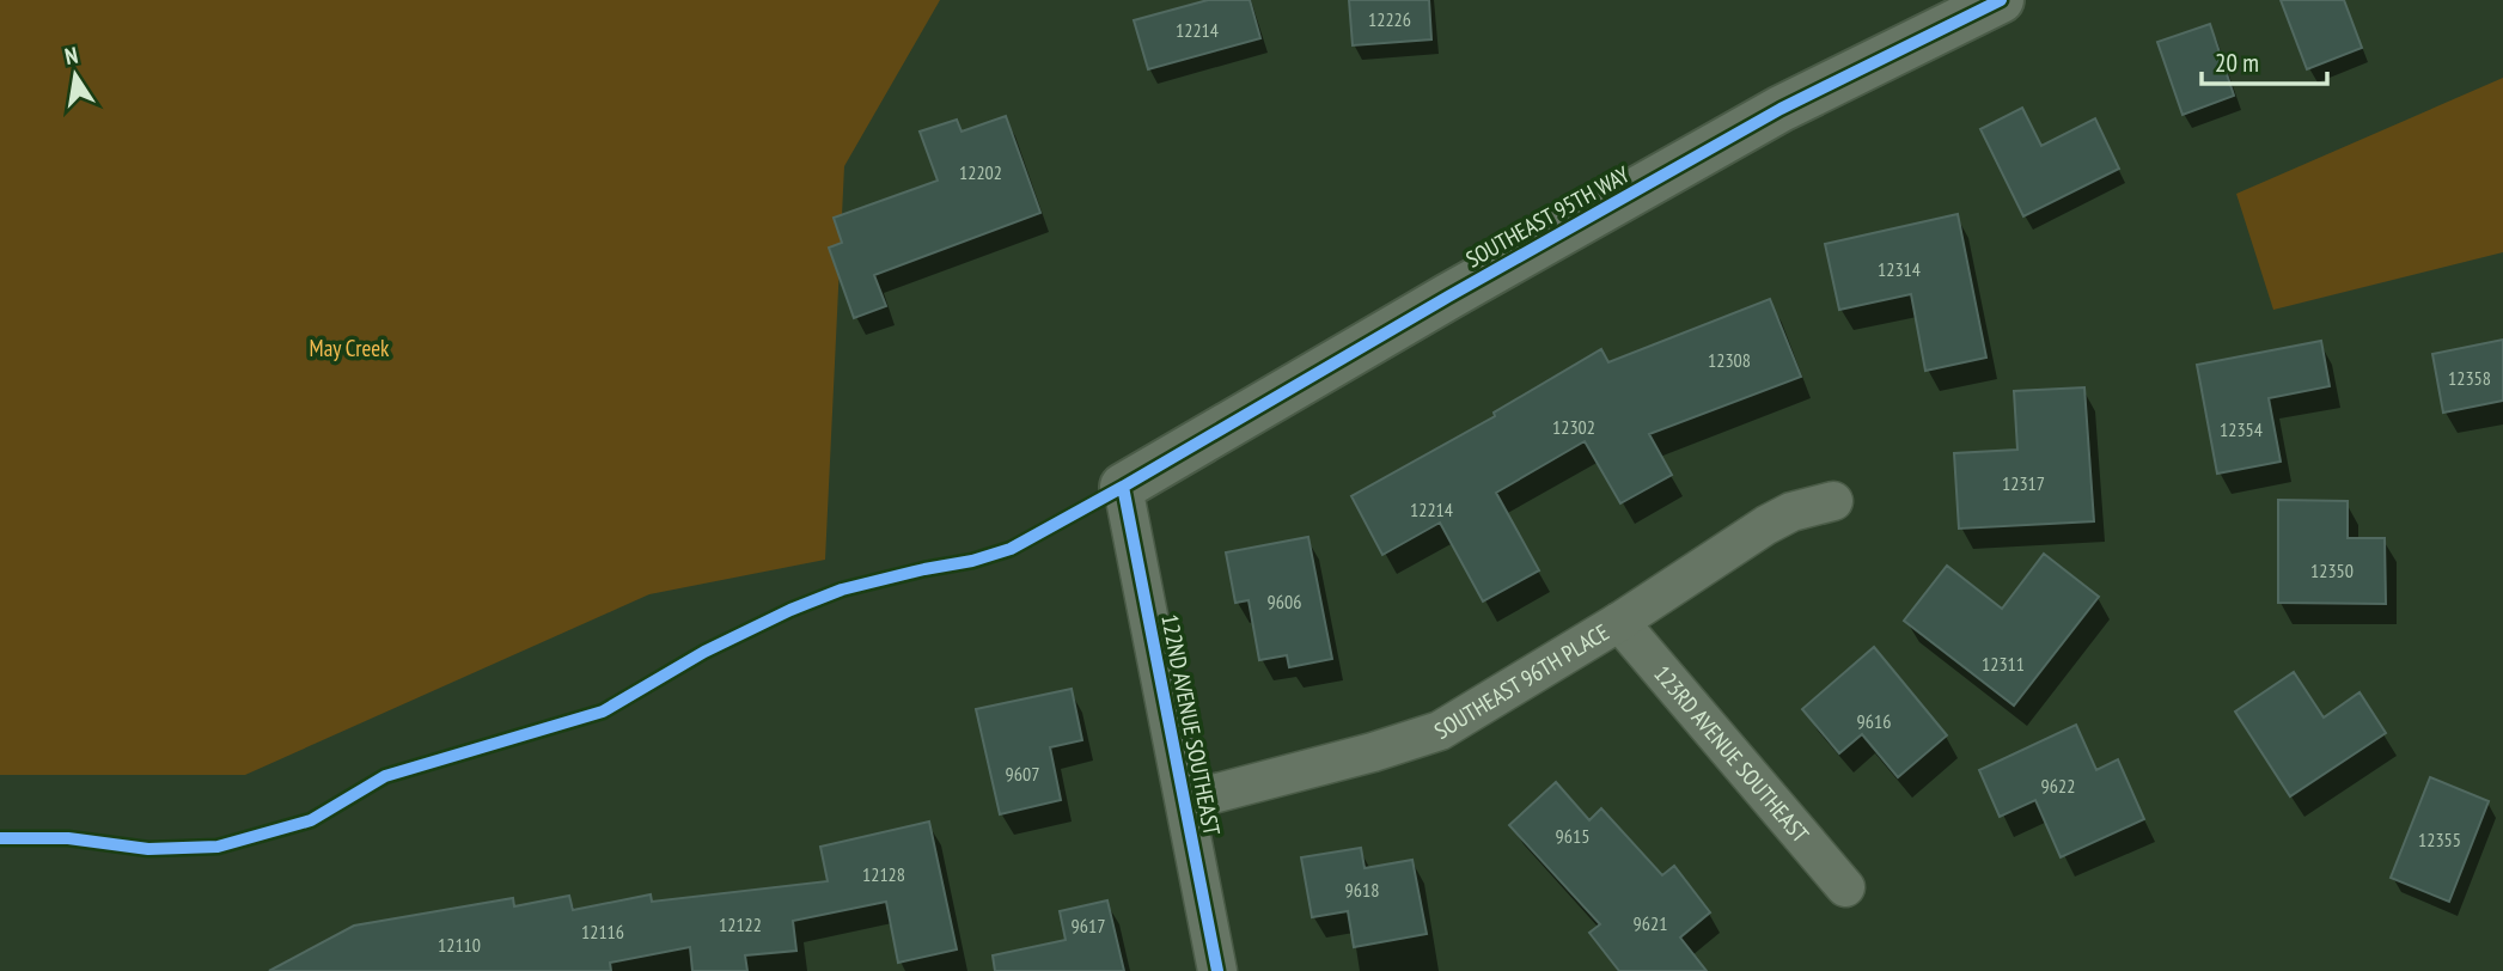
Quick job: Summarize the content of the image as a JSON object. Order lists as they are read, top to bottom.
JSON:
{
  "streets": {
    "street": [
      "SOUTHEAST 95TH WAY",
      "SOUTHEAST 96TH PLACE",
      "122ND AVENUE SOUTHEAST",
      "123RD AVENUE SOUTHEAST"
    ]
  },
  "crossings": [
    ["SOUTHEAST 95TH WAY", "122ND AVENUE SOUTHEAST"],
    ["SOUTHEAST 96TH PLACE", "122ND AVENUE SOUTHEAST"],
    ["SOUTHEAST 96TH PLACE", "123RD AVENUE SOUTHEAST"]
  ],
  "parks": ["May Creek"],
  "house_numbers": [
    "12226",
    "12214",
    "12202",
    "12314",
    "12308",
    "12358",
    "12302",
    "12354",
    "12317",
    "12214",
    "12350",
    "9606",
    "12311",
    "9616",
    "9607",
    "9622",
    "9615",
    "12355",
    "12128",
    "9618",
    "9621",
    "12122",
    "9617",
    "12116",
    "12110"
  ],
  "scale_bar": "20 m",
  "north": "top"
}
